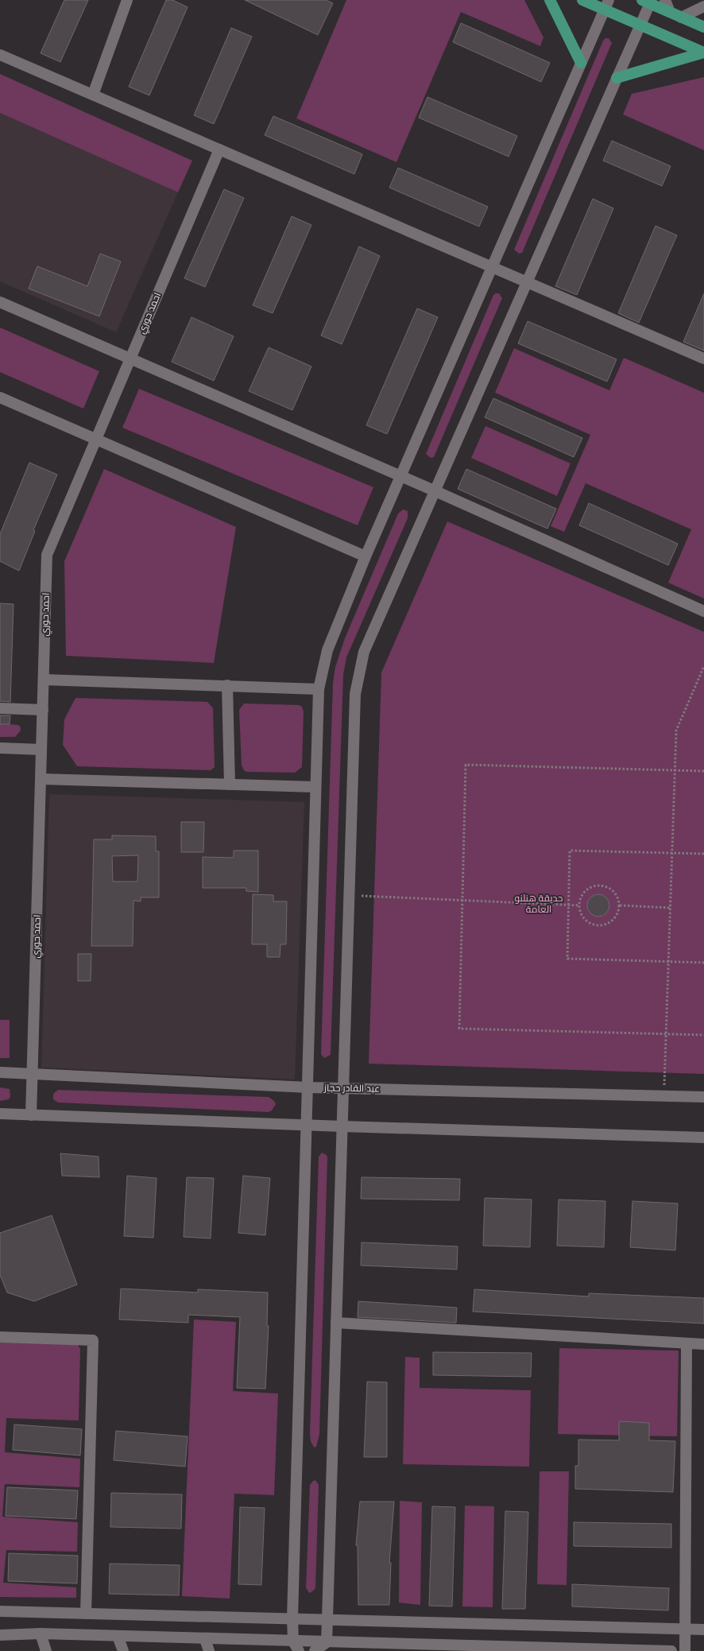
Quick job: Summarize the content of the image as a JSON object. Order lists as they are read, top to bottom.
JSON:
{
  "streets": {
    "street": ["احمد حوري", "عبد القادر حجاز"]
  },
  "crossings": [
    ["احمد حوري", "عبد القادر حجاز"]
  ],
  "parks": ["حديقة هنلنو العامة"]
}
